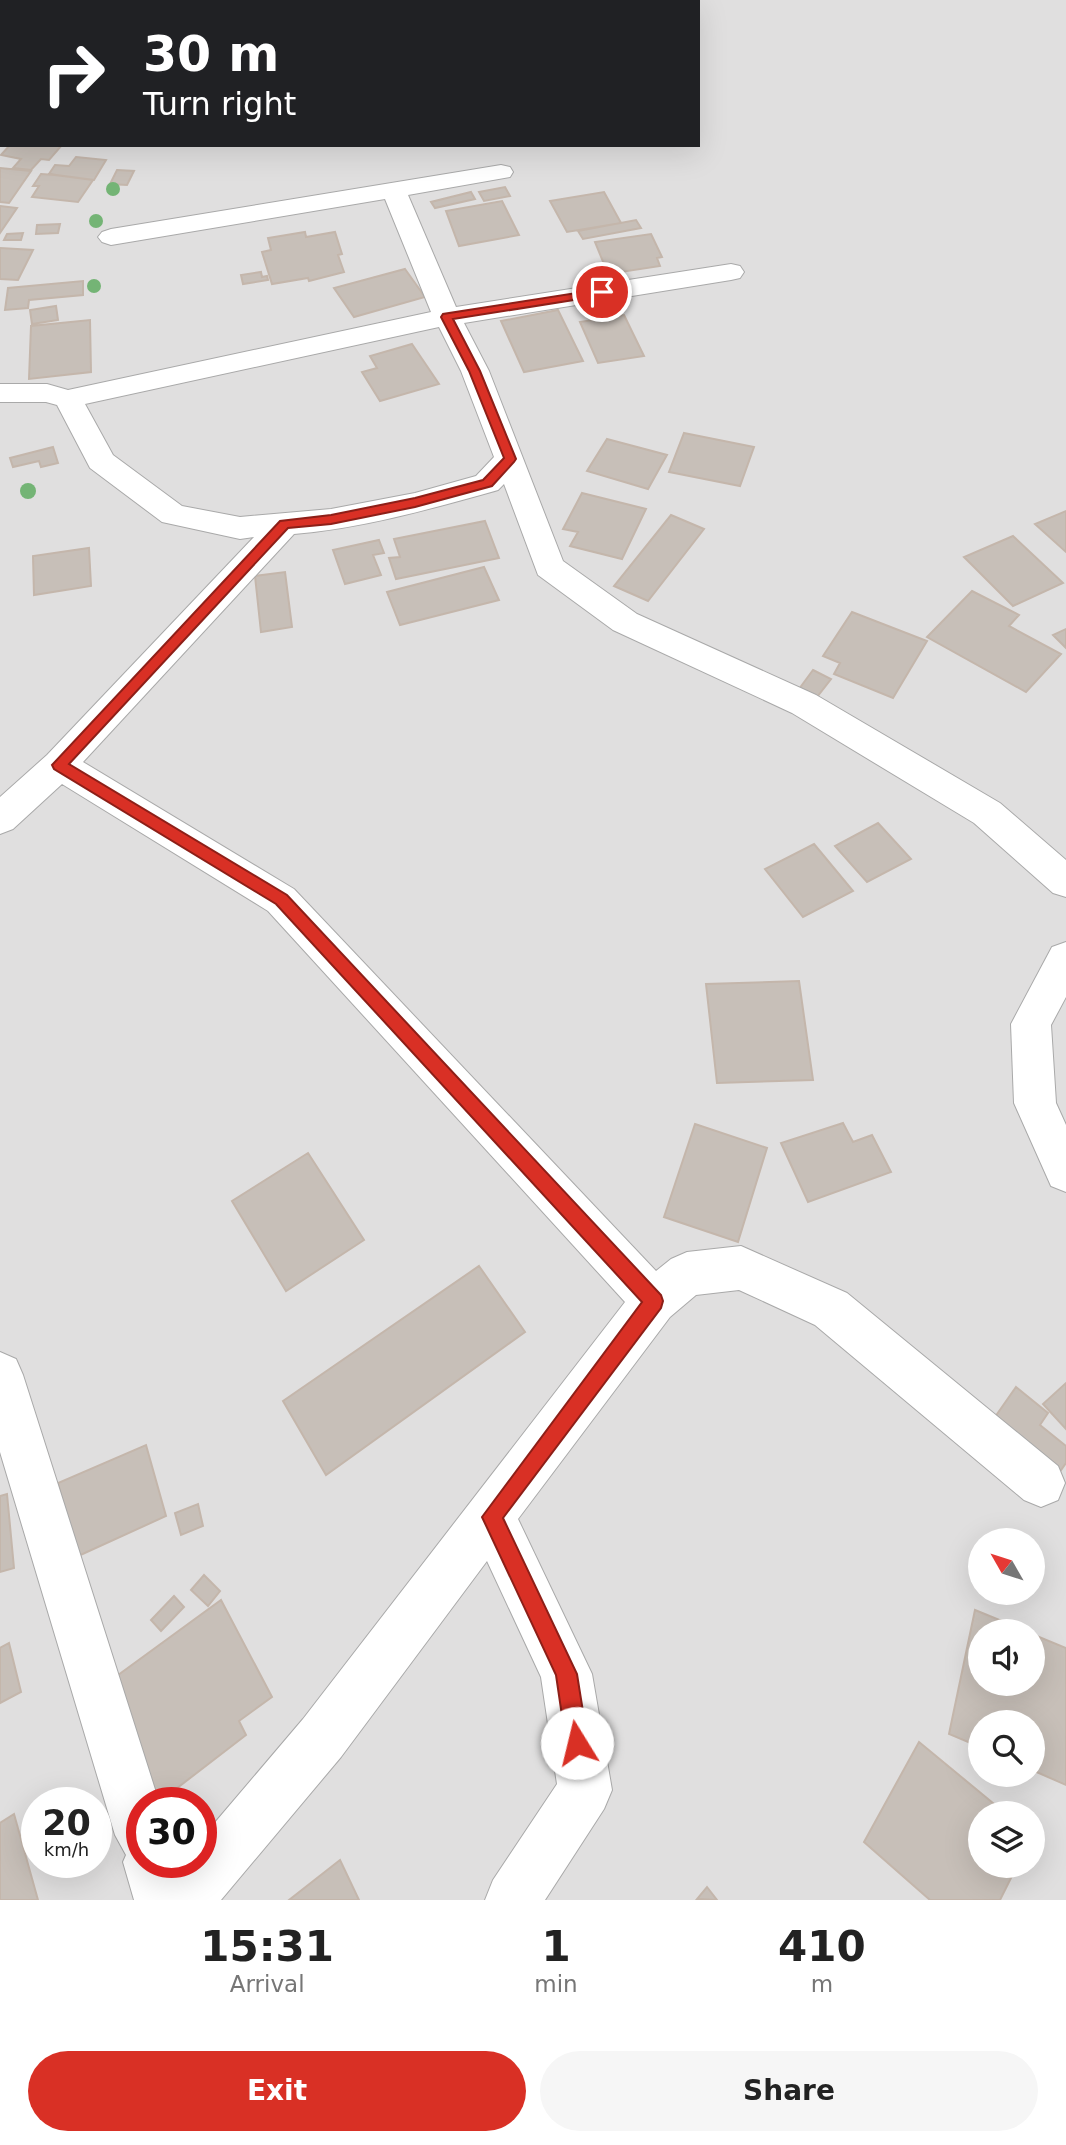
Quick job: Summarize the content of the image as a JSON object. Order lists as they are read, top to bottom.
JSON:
{
  "north": "top left",
  "page": {
    "turn": ["30 m", "Turn right"],
    "speed": "20 km/h",
    "limit": "30",
    "eta": [
      "15:31",
      "Arrival",
      "1",
      "min",
      "410",
      "m"
    ],
    "buttons": ["Exit", "Share"]
  }
}
